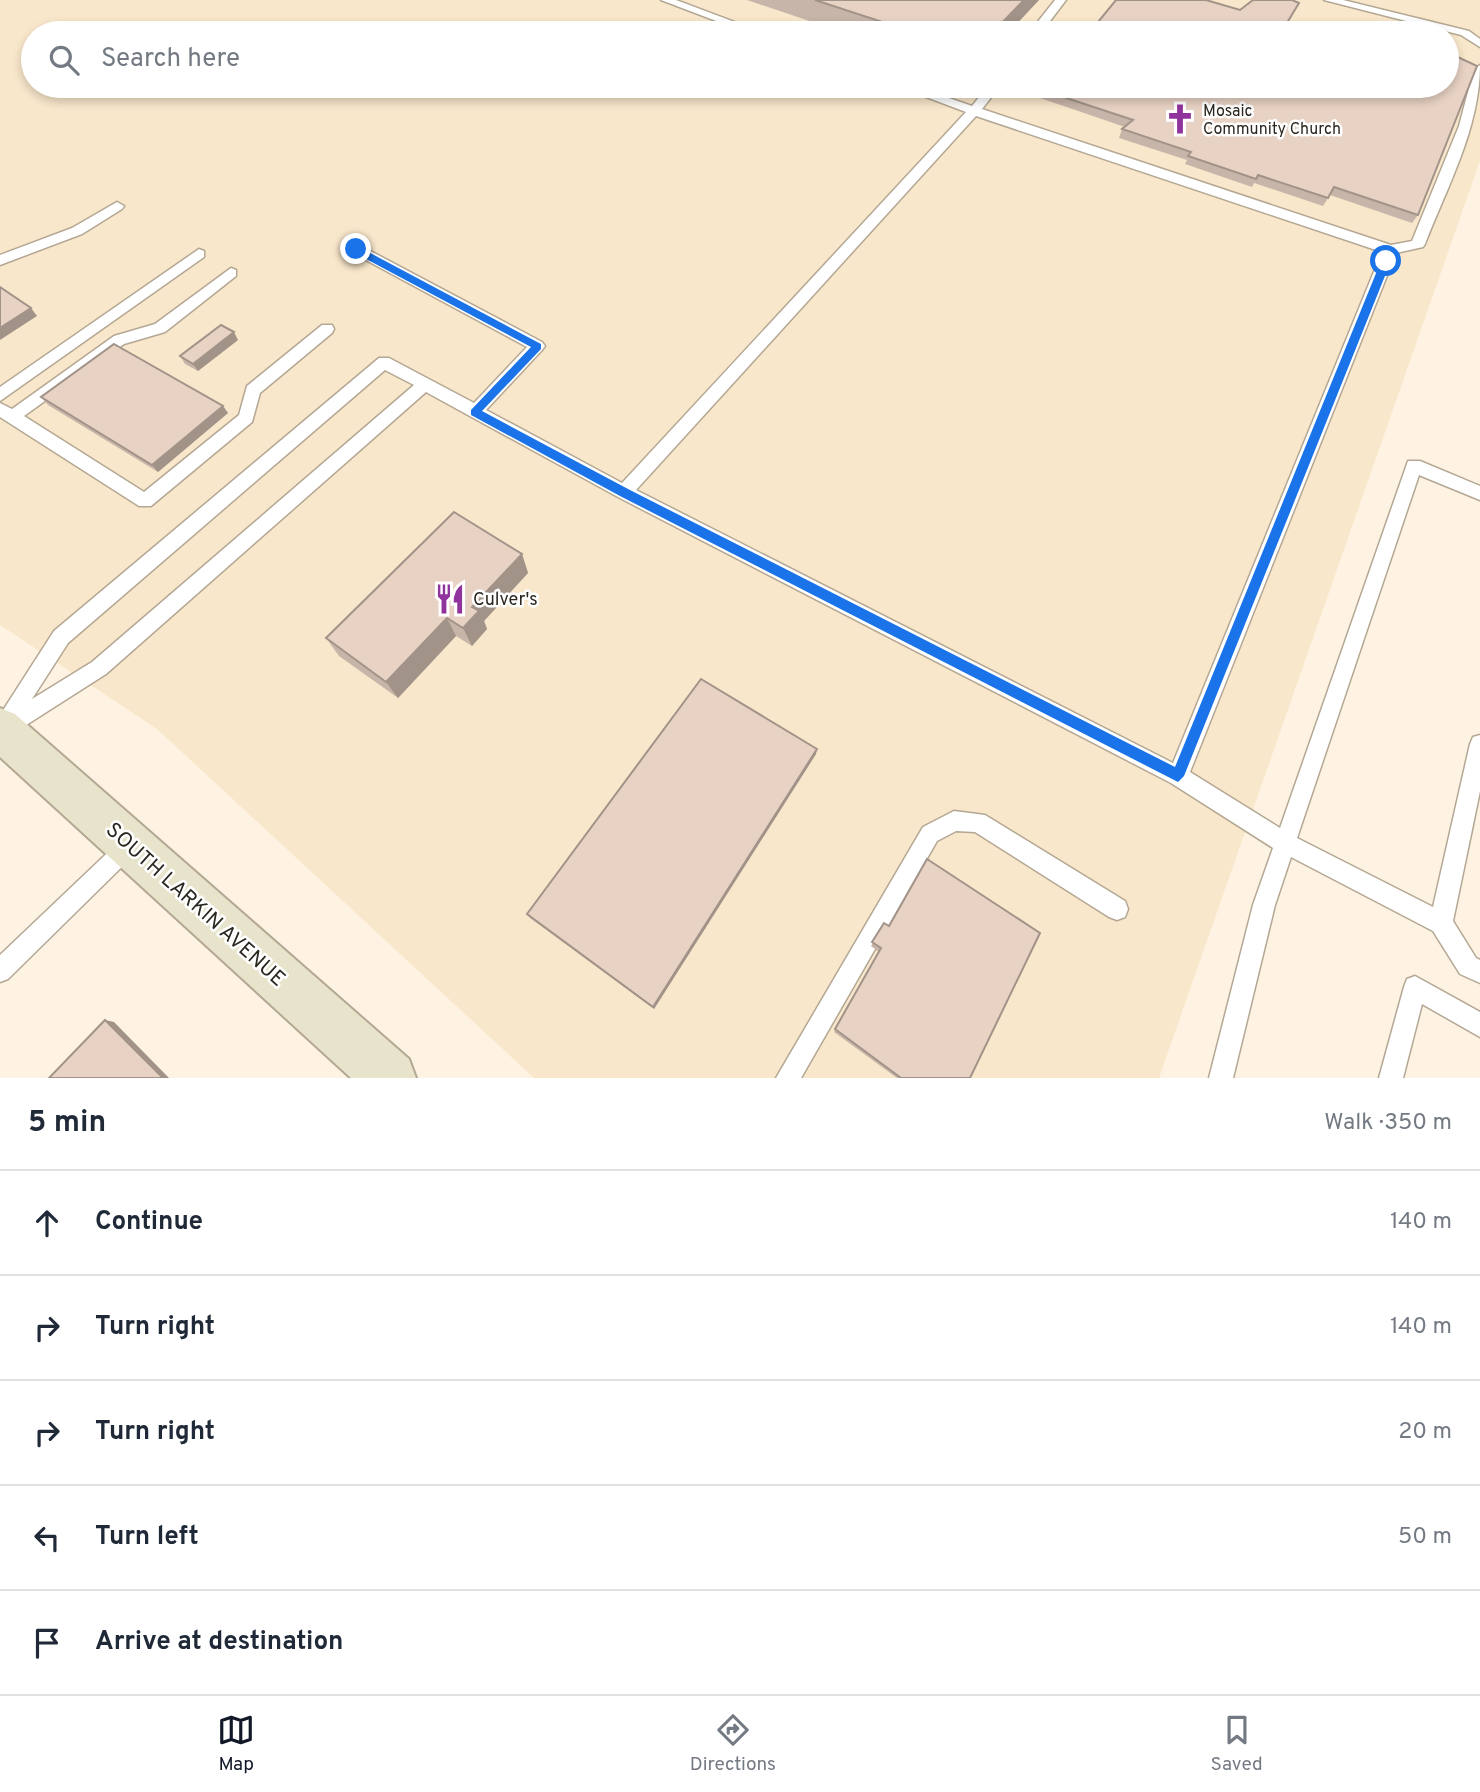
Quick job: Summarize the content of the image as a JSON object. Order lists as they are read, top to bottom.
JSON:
{
  "streets": {
    "main road": ["SOUTH LARKIN AVENUE"]
  },
  "places": {
    "church": ["Mosaic Community Church"],
    "restaurant": ["Culver's"]
  },
  "page": {
    "search": "Search here",
    "heading": ["5 min", "Walk · 350 m"],
    "list": [
      ["Continue", "140 m"],
      ["Turn right", "140 m"],
      ["Turn right", "20 m"],
      ["Turn left", "50 m"],
      "Arrive at destination"
    ],
    "nav": ["Map", "Directions", "Saved"]
  }
}
